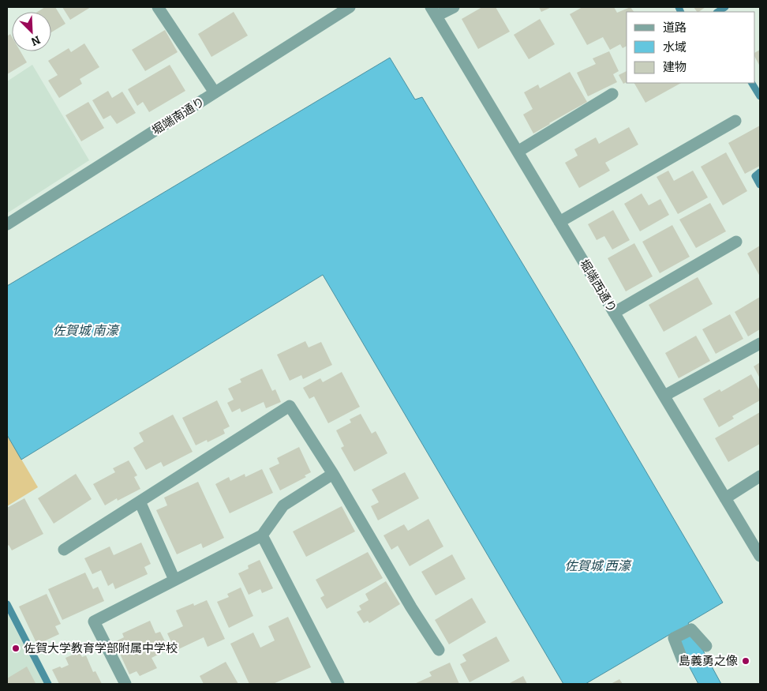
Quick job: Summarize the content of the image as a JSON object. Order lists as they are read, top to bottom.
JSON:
{
  "streets": {
    "street": ["堀端南通り", "堀端西通り"]
  },
  "water": ["佐賀城 南濠", "佐賀城 西濠"],
  "places": ["佐賀大学教育学部附属中学校", "島義勇之像"],
  "legend": ["道路", "水域", "建物"],
  "north": "bottom right"
}
